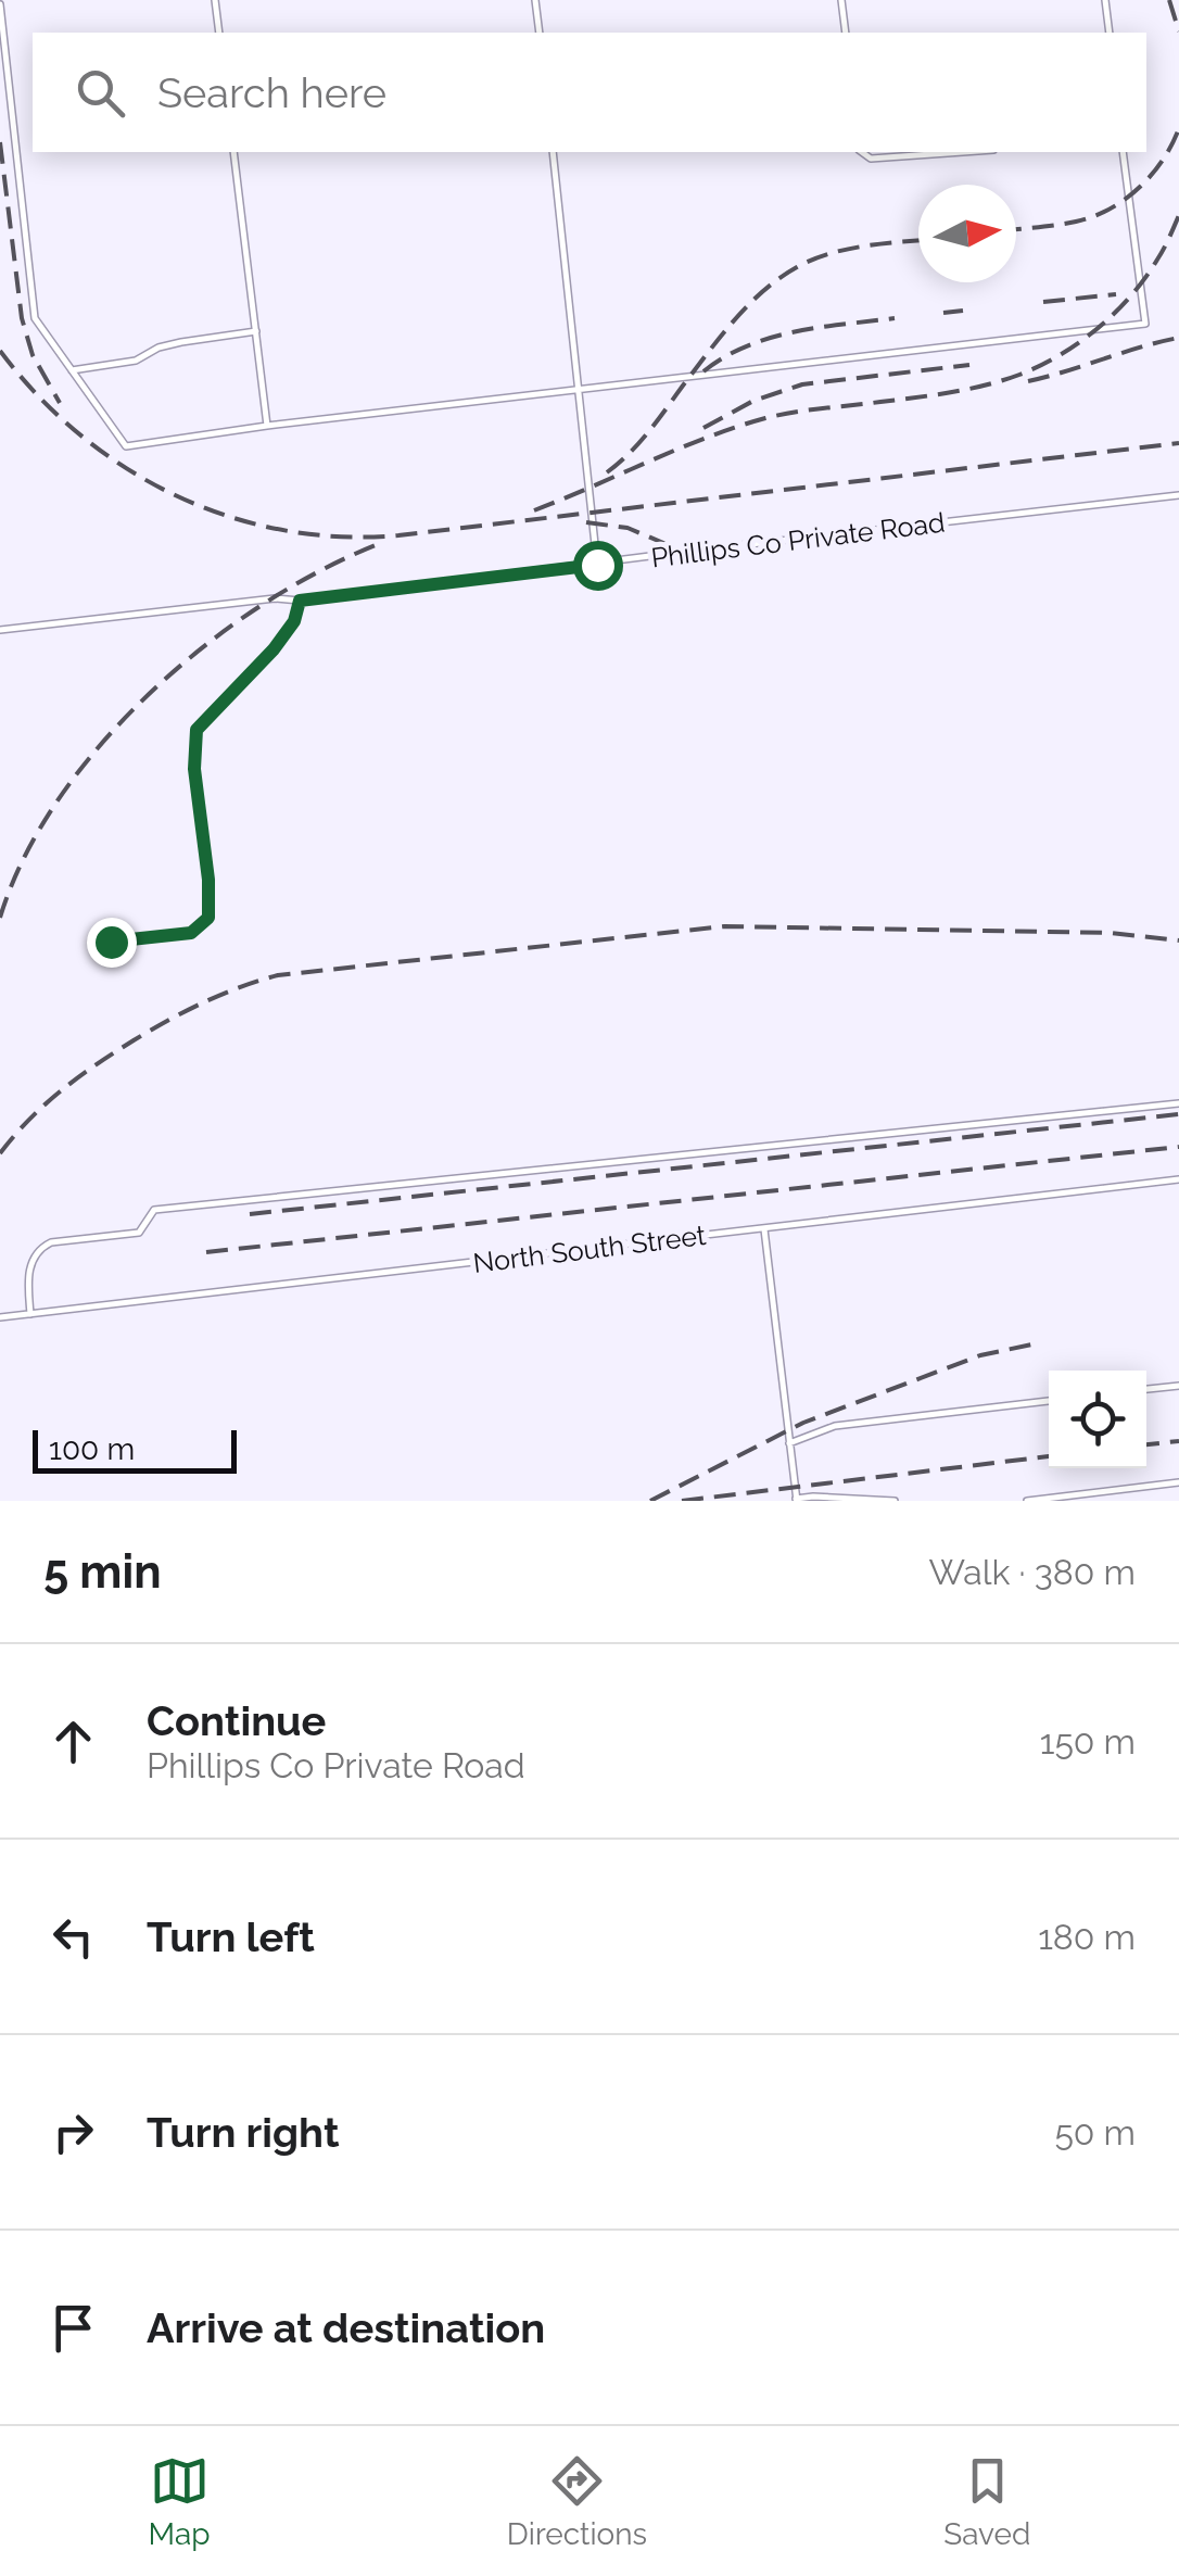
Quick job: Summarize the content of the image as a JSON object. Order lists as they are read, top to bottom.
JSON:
{
  "streets": {
    "lane": ["Phillips Co Private Road", "North South Street"]
  },
  "scale_bar": "100 m",
  "north": "right",
  "page": {
    "search": "Search here",
    "scale": "100 m",
    "heading": ["5 min", "Walk · 380 m"],
    "list": [
      ["Continue", "Phillips Co Private Road", "150 m"],
      ["Turn left", "180 m"],
      ["Turn right", "50 m"],
      "Arrive at destination"
    ],
    "nav": ["Map", "Directions", "Saved"]
  }
}
